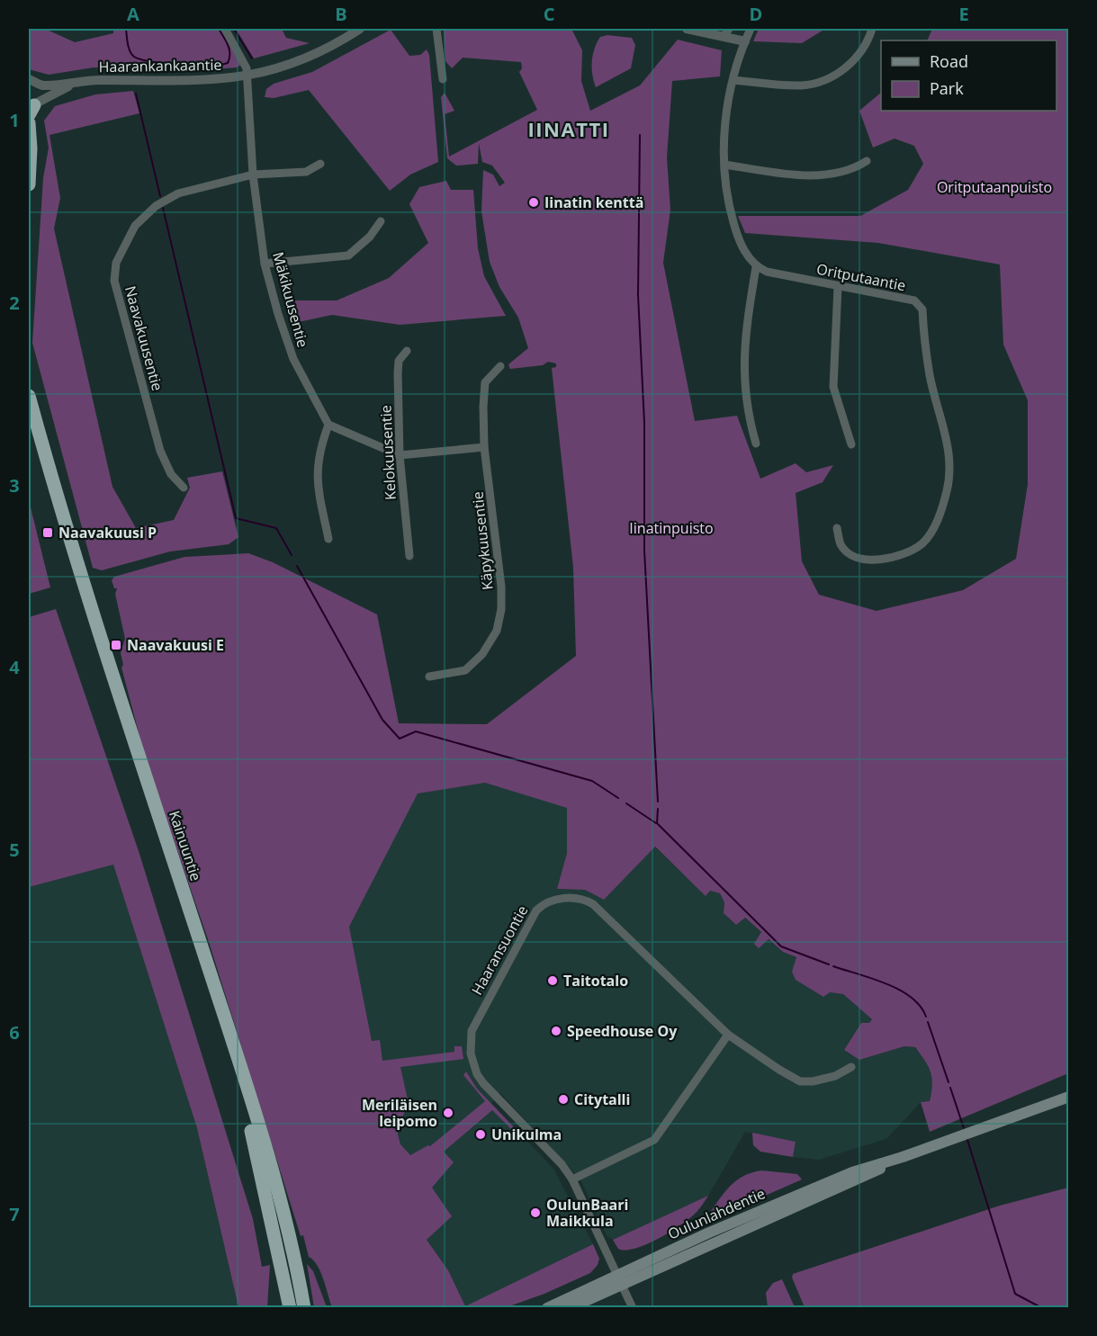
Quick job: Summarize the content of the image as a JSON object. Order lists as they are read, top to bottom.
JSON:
{
  "streets": {
    "highway": ["Kainuuntie"],
    "main road": ["Oulunlahdentie"],
    "street": [
      "Haarankankaantie",
      "Oritputaantie",
      "Mäkikuusentie",
      "Naavakuusentie",
      "Kelokuusentie",
      "Käpykuusentie",
      "Haaransuontie"
    ]
  },
  "crossings": [
    ["Haarankankaantie", "Mäkikuusentie"],
    ["Mäkikuusentie", "Naavakuusentie"],
    ["Haaransuontie", "Oulunlahdentie"]
  ],
  "districts": ["IINATTI"],
  "parks": ["Oritputaanpuisto", "Iinatinpuisto"],
  "places": {
    "other": [
      "Iinatin kenttä",
      "Taitotalo",
      "Speedhouse Oy",
      "Citytalli",
      "Meriläisen leipomo",
      "Unikulma",
      "OulunBaari Maikkula"
    ],
    "transit": ["Naavakuusi P", "Naavakuusi E"]
  },
  "legend": ["Road", "Park"],
  "grid": {
    "columns": [
      "A",
      "B",
      "C",
      "D",
      "E"
    ],
    "rows": [
      "1",
      "2",
      "3",
      "4",
      "5",
      "6",
      "7"
    ]
  }
}
